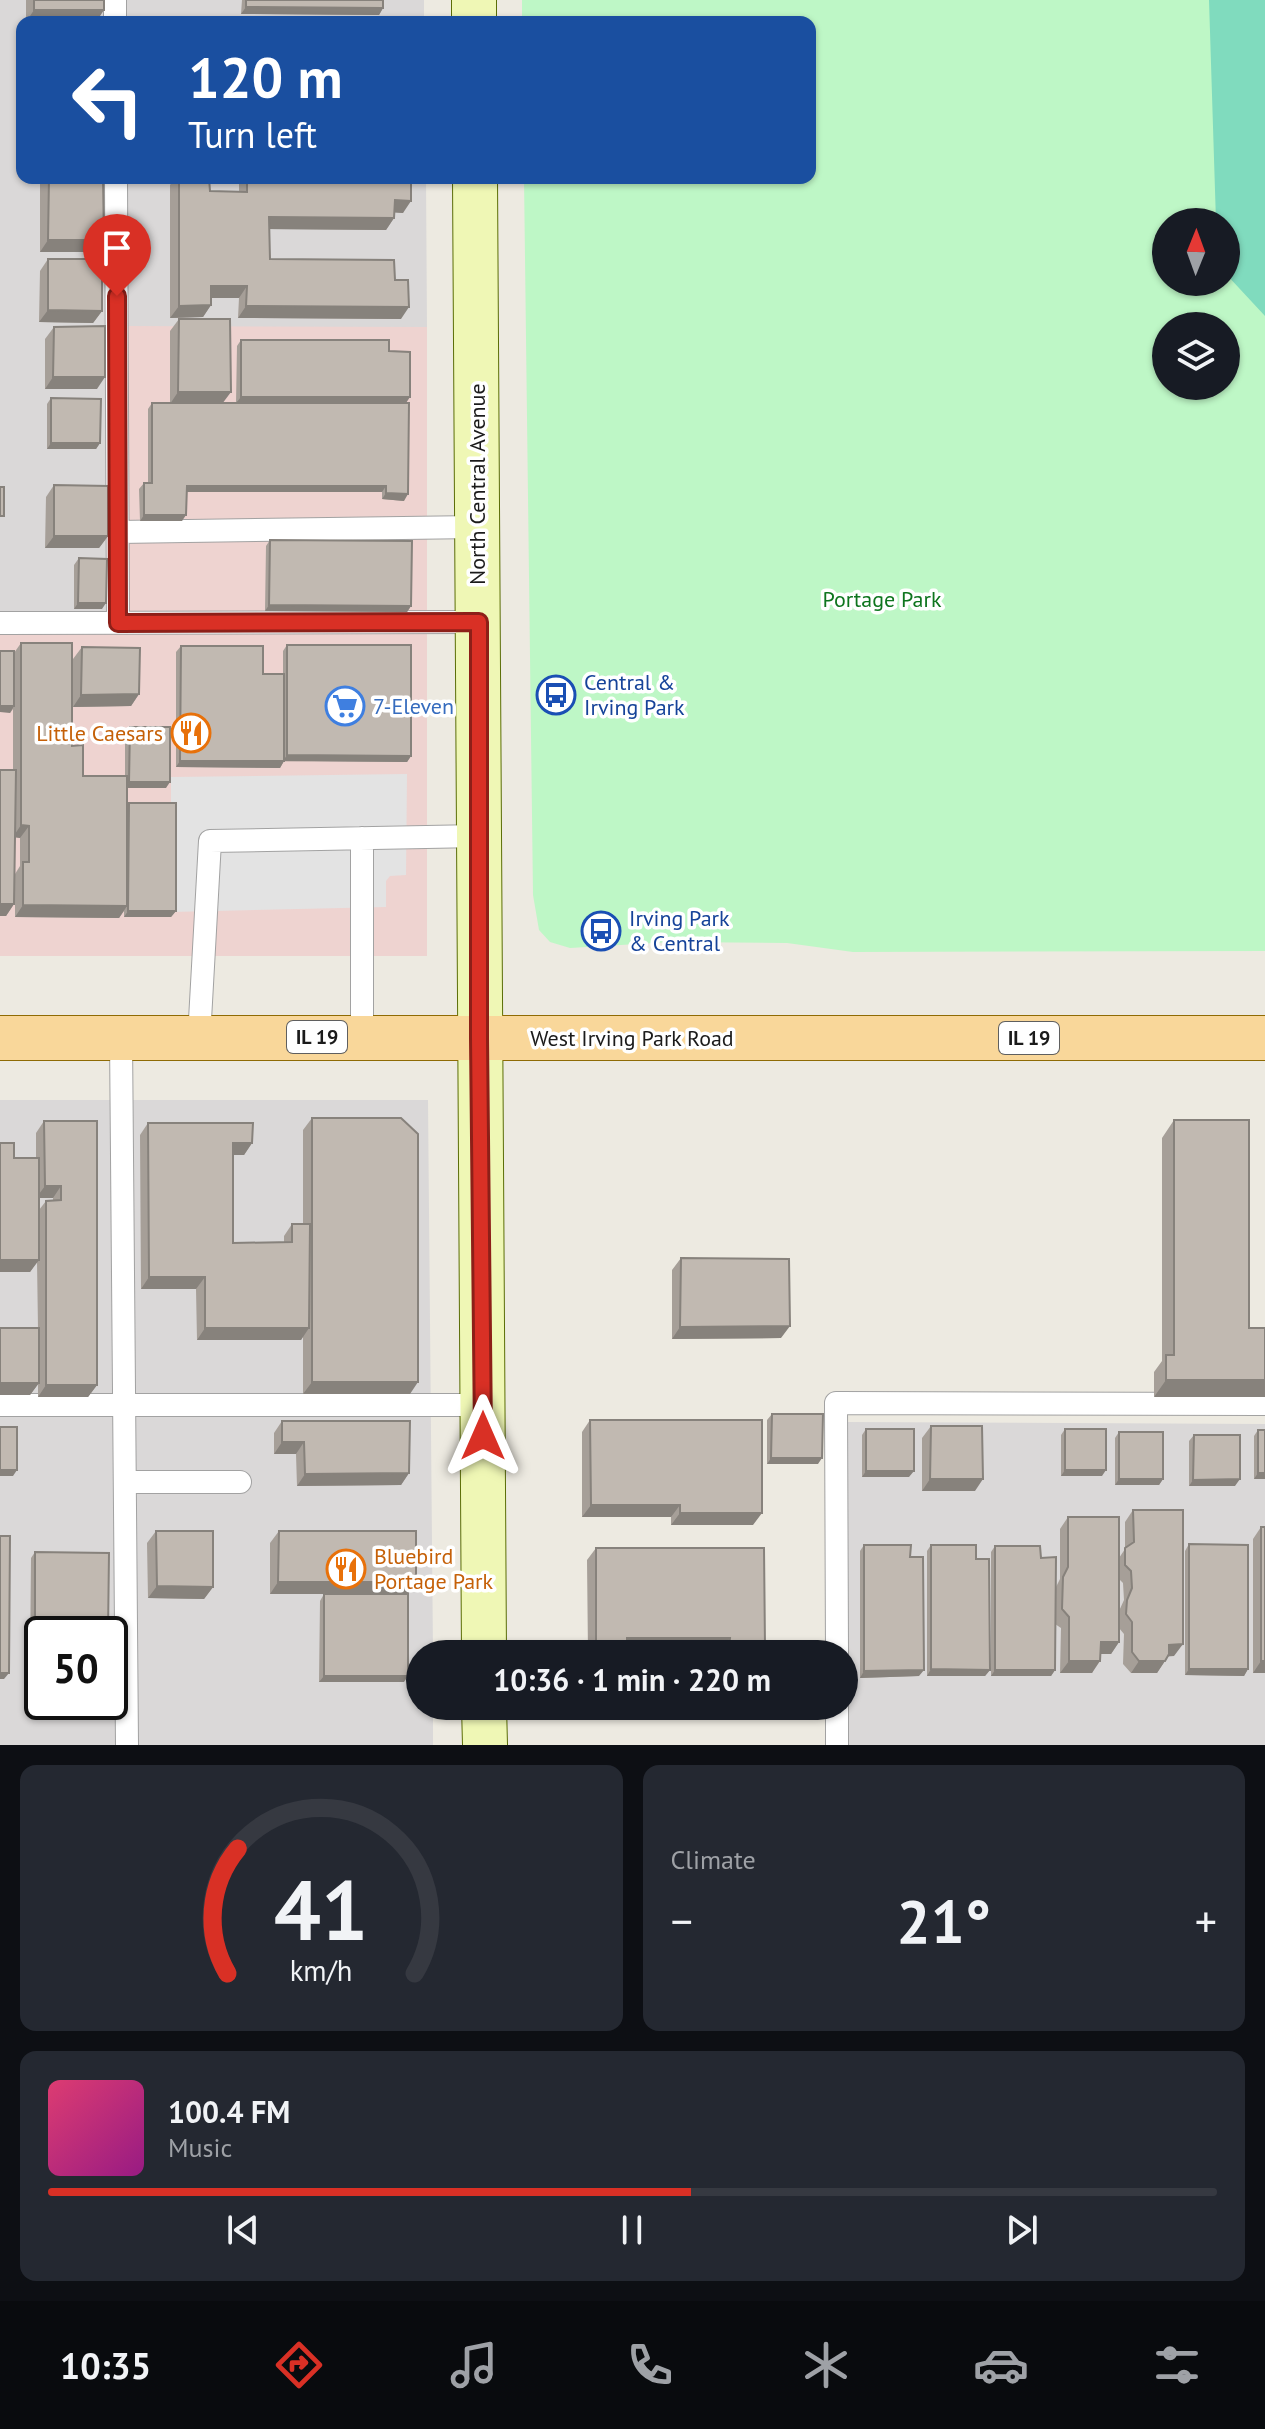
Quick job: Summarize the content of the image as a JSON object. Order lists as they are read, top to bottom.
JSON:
{
  "streets": {
    "main road": ["North Central Avenue", "IL 19", "West Irving Park Road"]
  },
  "crossings": [
    ["North Central Avenue", "West Irving Park Road"]
  ],
  "parks": ["Portage Park"],
  "places": {
    "bus stop": ["Central & Irving Park", "Irving Park & Central"],
    "supermarket": ["7-Eleven"],
    "restaurant": ["Little Caesars", "Bluebird Portage Park"]
  },
  "north": "top",
  "page": {
    "turn": ["120 m", "Turn left"],
    "limit": "50",
    "trip": "10:36 · 1 min · 220 m",
    "tile": "Climate",
    "heat": ["−", "21°", "+"],
    "song": ["100.4 FM", "Music"],
    "tabs": "10:35",
    "gauge": ["41", "km/h"]
  }
}
